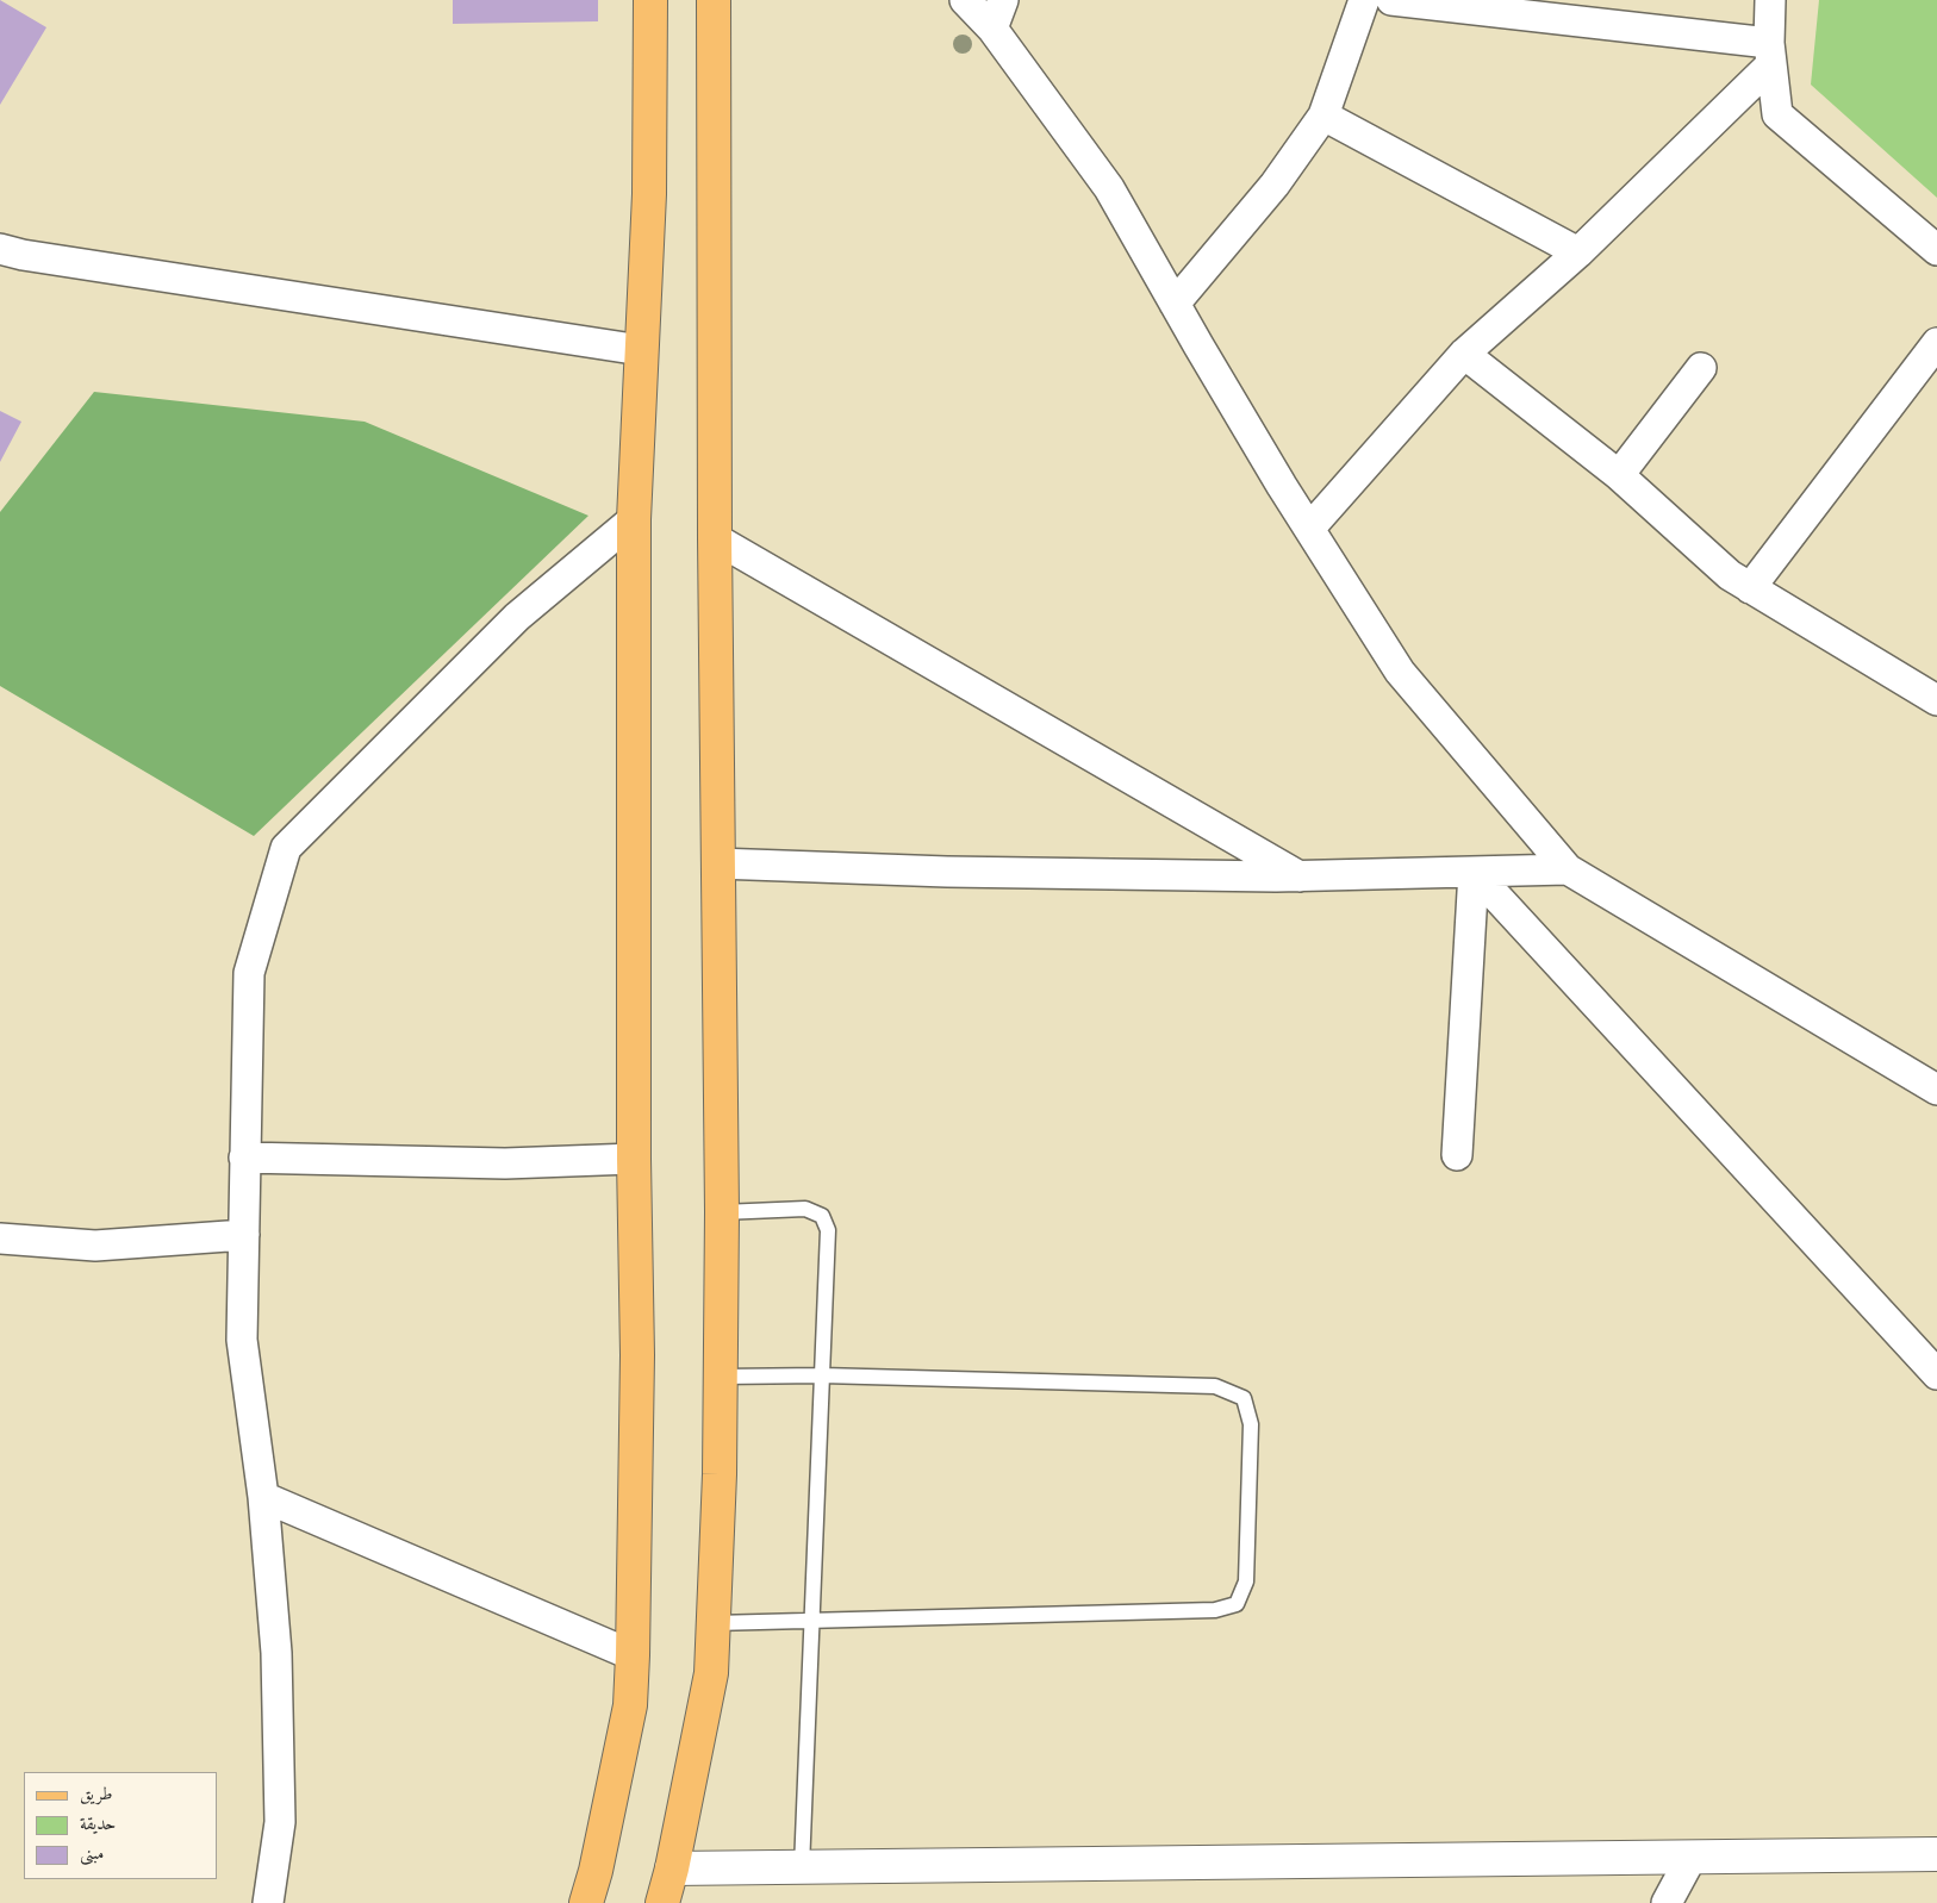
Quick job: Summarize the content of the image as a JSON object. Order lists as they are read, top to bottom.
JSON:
{
  "legend": ["طريق", "حديقة", "مبنى"]
}
